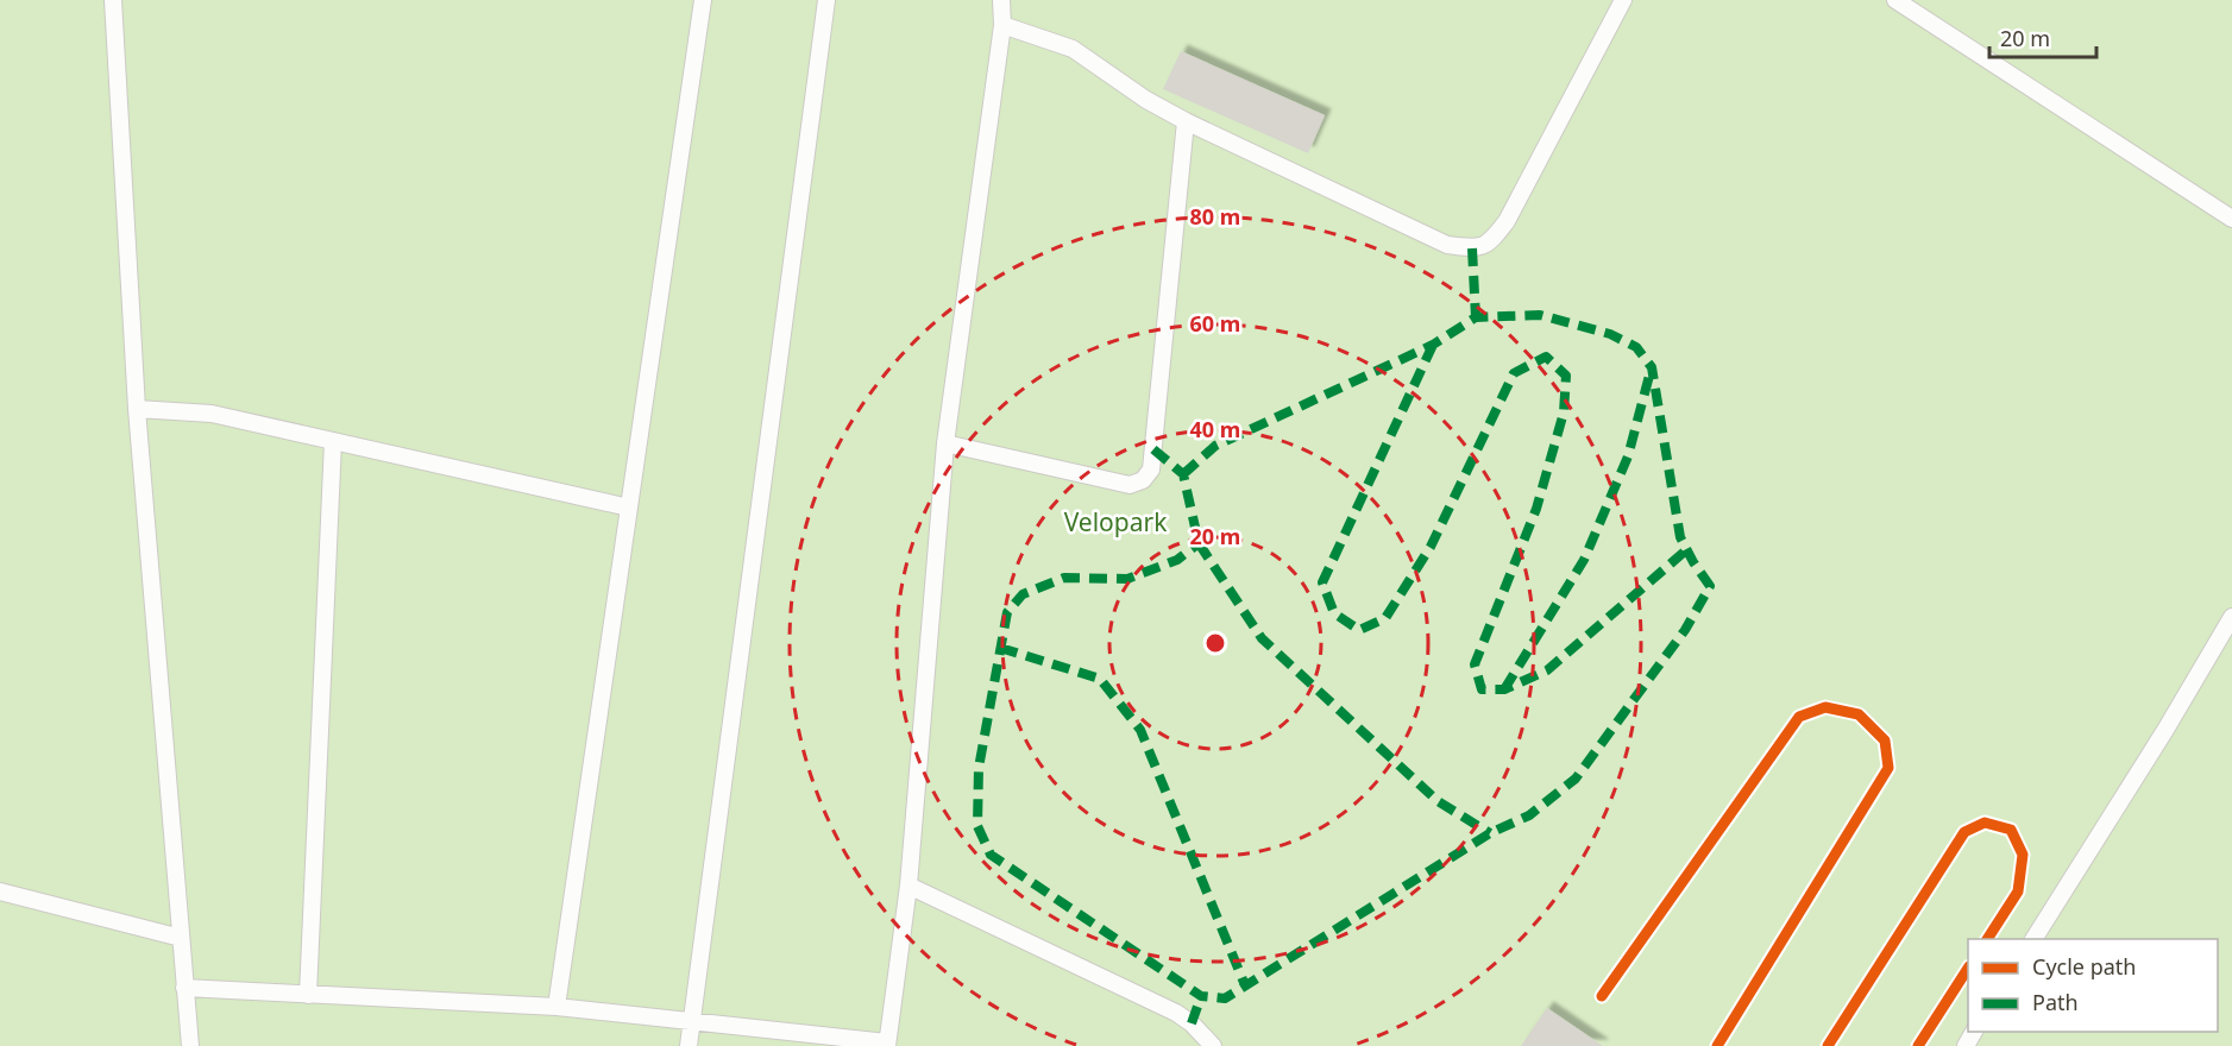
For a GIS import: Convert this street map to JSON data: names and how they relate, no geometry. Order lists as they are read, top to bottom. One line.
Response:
{"parks":["Velopark"],"legend":["Cycle path","Path"],"scale_bar":"20 m","rings":["80 m","60 m","40 m","20 m"]}
